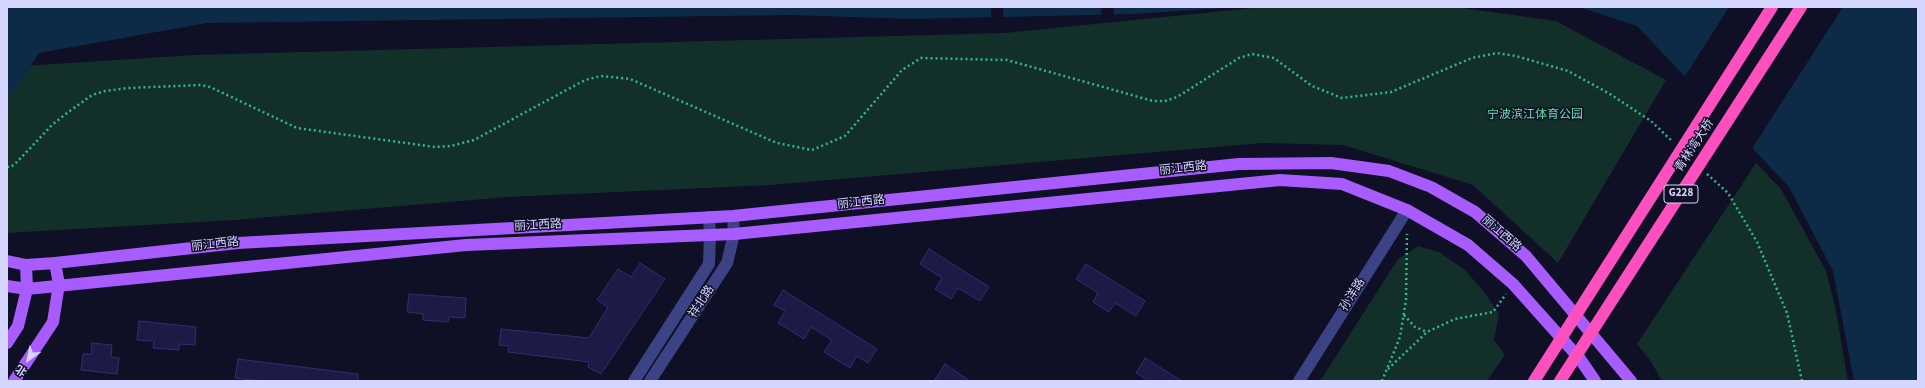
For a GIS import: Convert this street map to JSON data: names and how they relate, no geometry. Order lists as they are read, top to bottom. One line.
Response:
{"streets":{"highway":["青林湾大桥","G228"],"main road":["丽江西路"],"street":["孙洋路","祥北路"]},"crossings":[["丽江西路","孙洋路"],["丽江西路","祥北路"]],"parks":["宁波滨江体育公园"],"north":"bottom left"}
